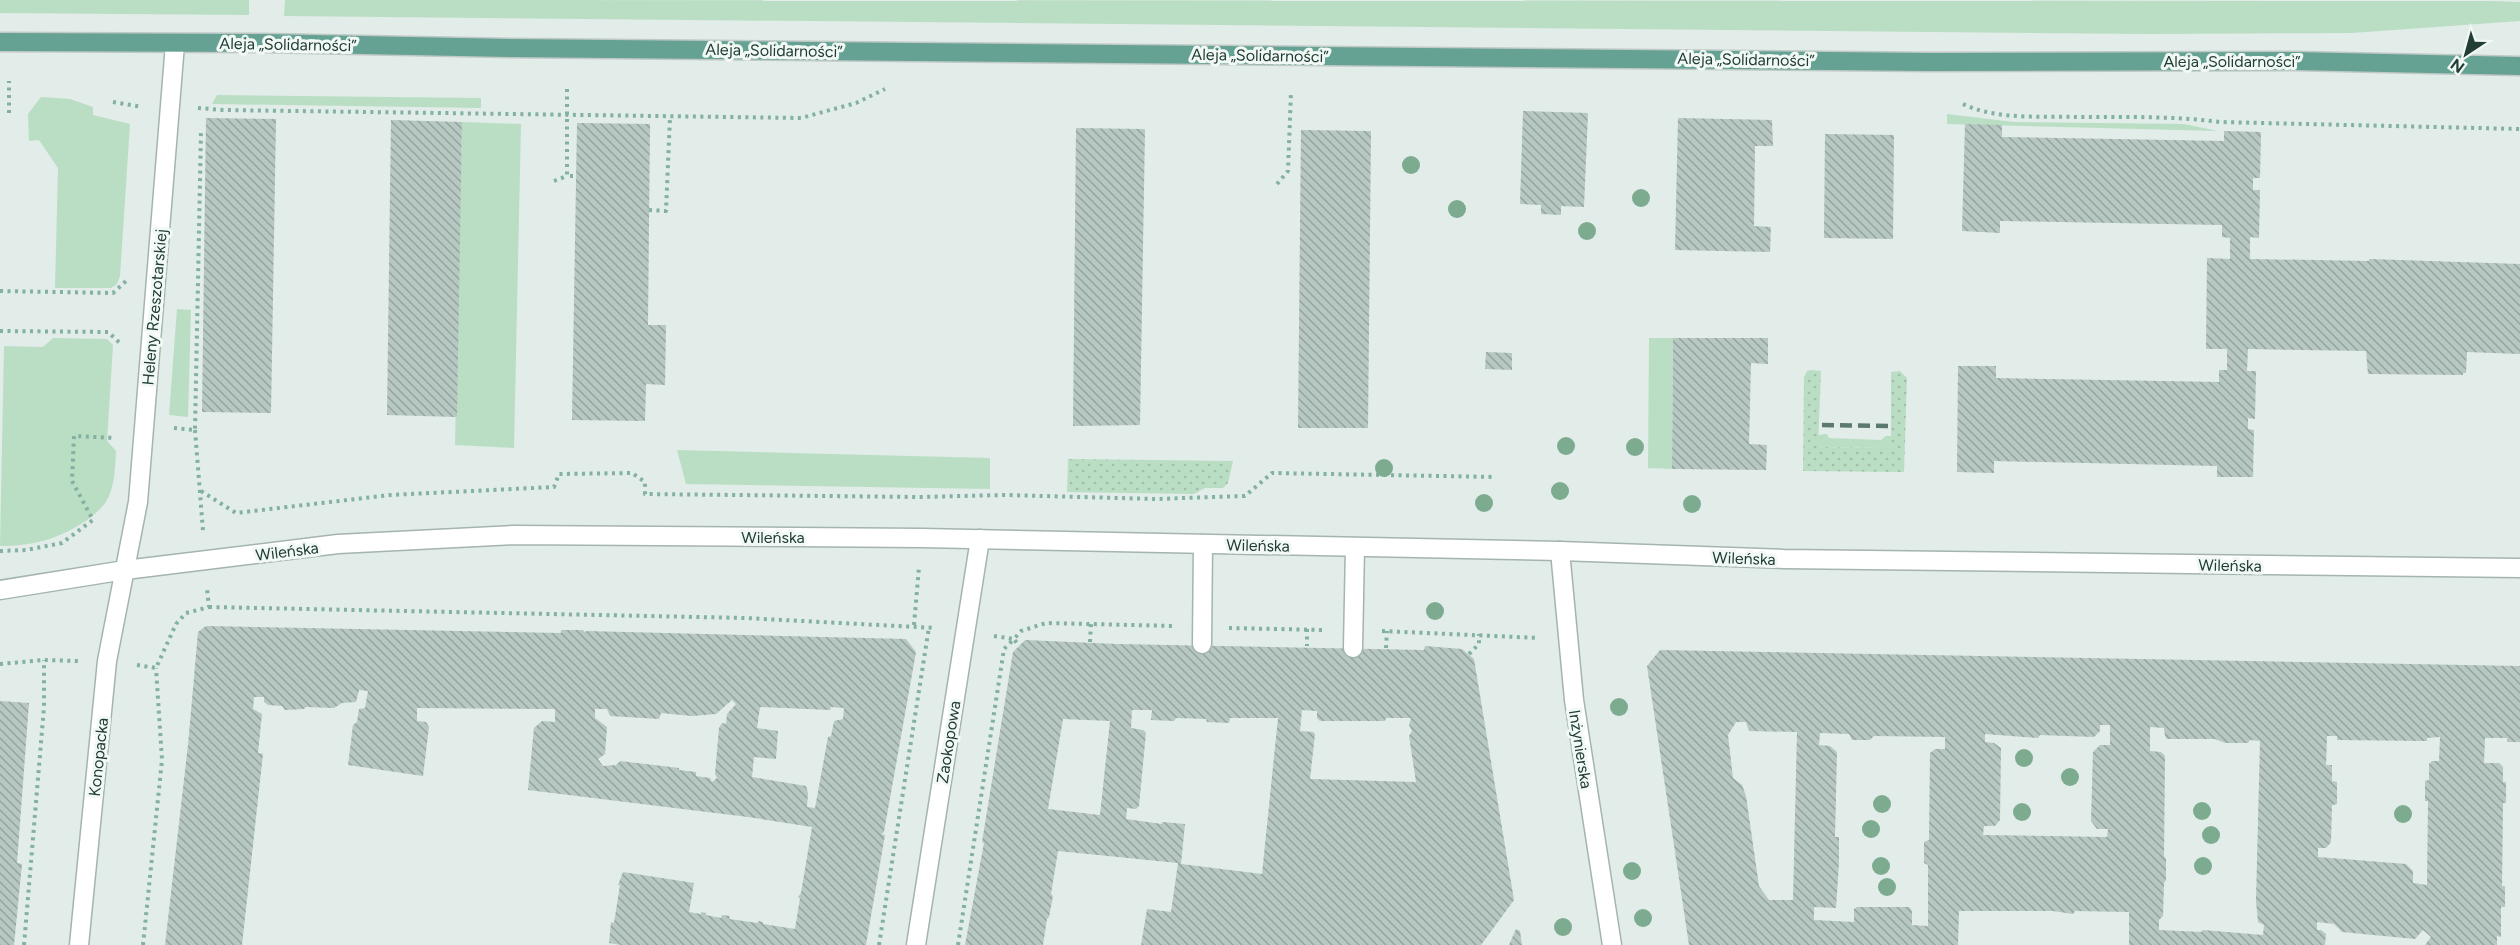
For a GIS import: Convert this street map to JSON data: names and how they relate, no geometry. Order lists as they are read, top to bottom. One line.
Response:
{"streets":{"main road":["Aleja „Solidarności”"],"street":["Heleny Rzeszotarskiej","Wileńska","Zaokopowa","Inżynierska","Konopacka"]},"crossings":[["Aleja „Solidarności”","Heleny Rzeszotarskiej"],["Heleny Rzeszotarskiej","Wileńska"],["Heleny Rzeszotarskiej","Konopacka"],["Wileńska","Zaokopowa"],["Wileńska","Inżynierska"],["Wileńska","Konopacka"]],"north":"bottom left"}
